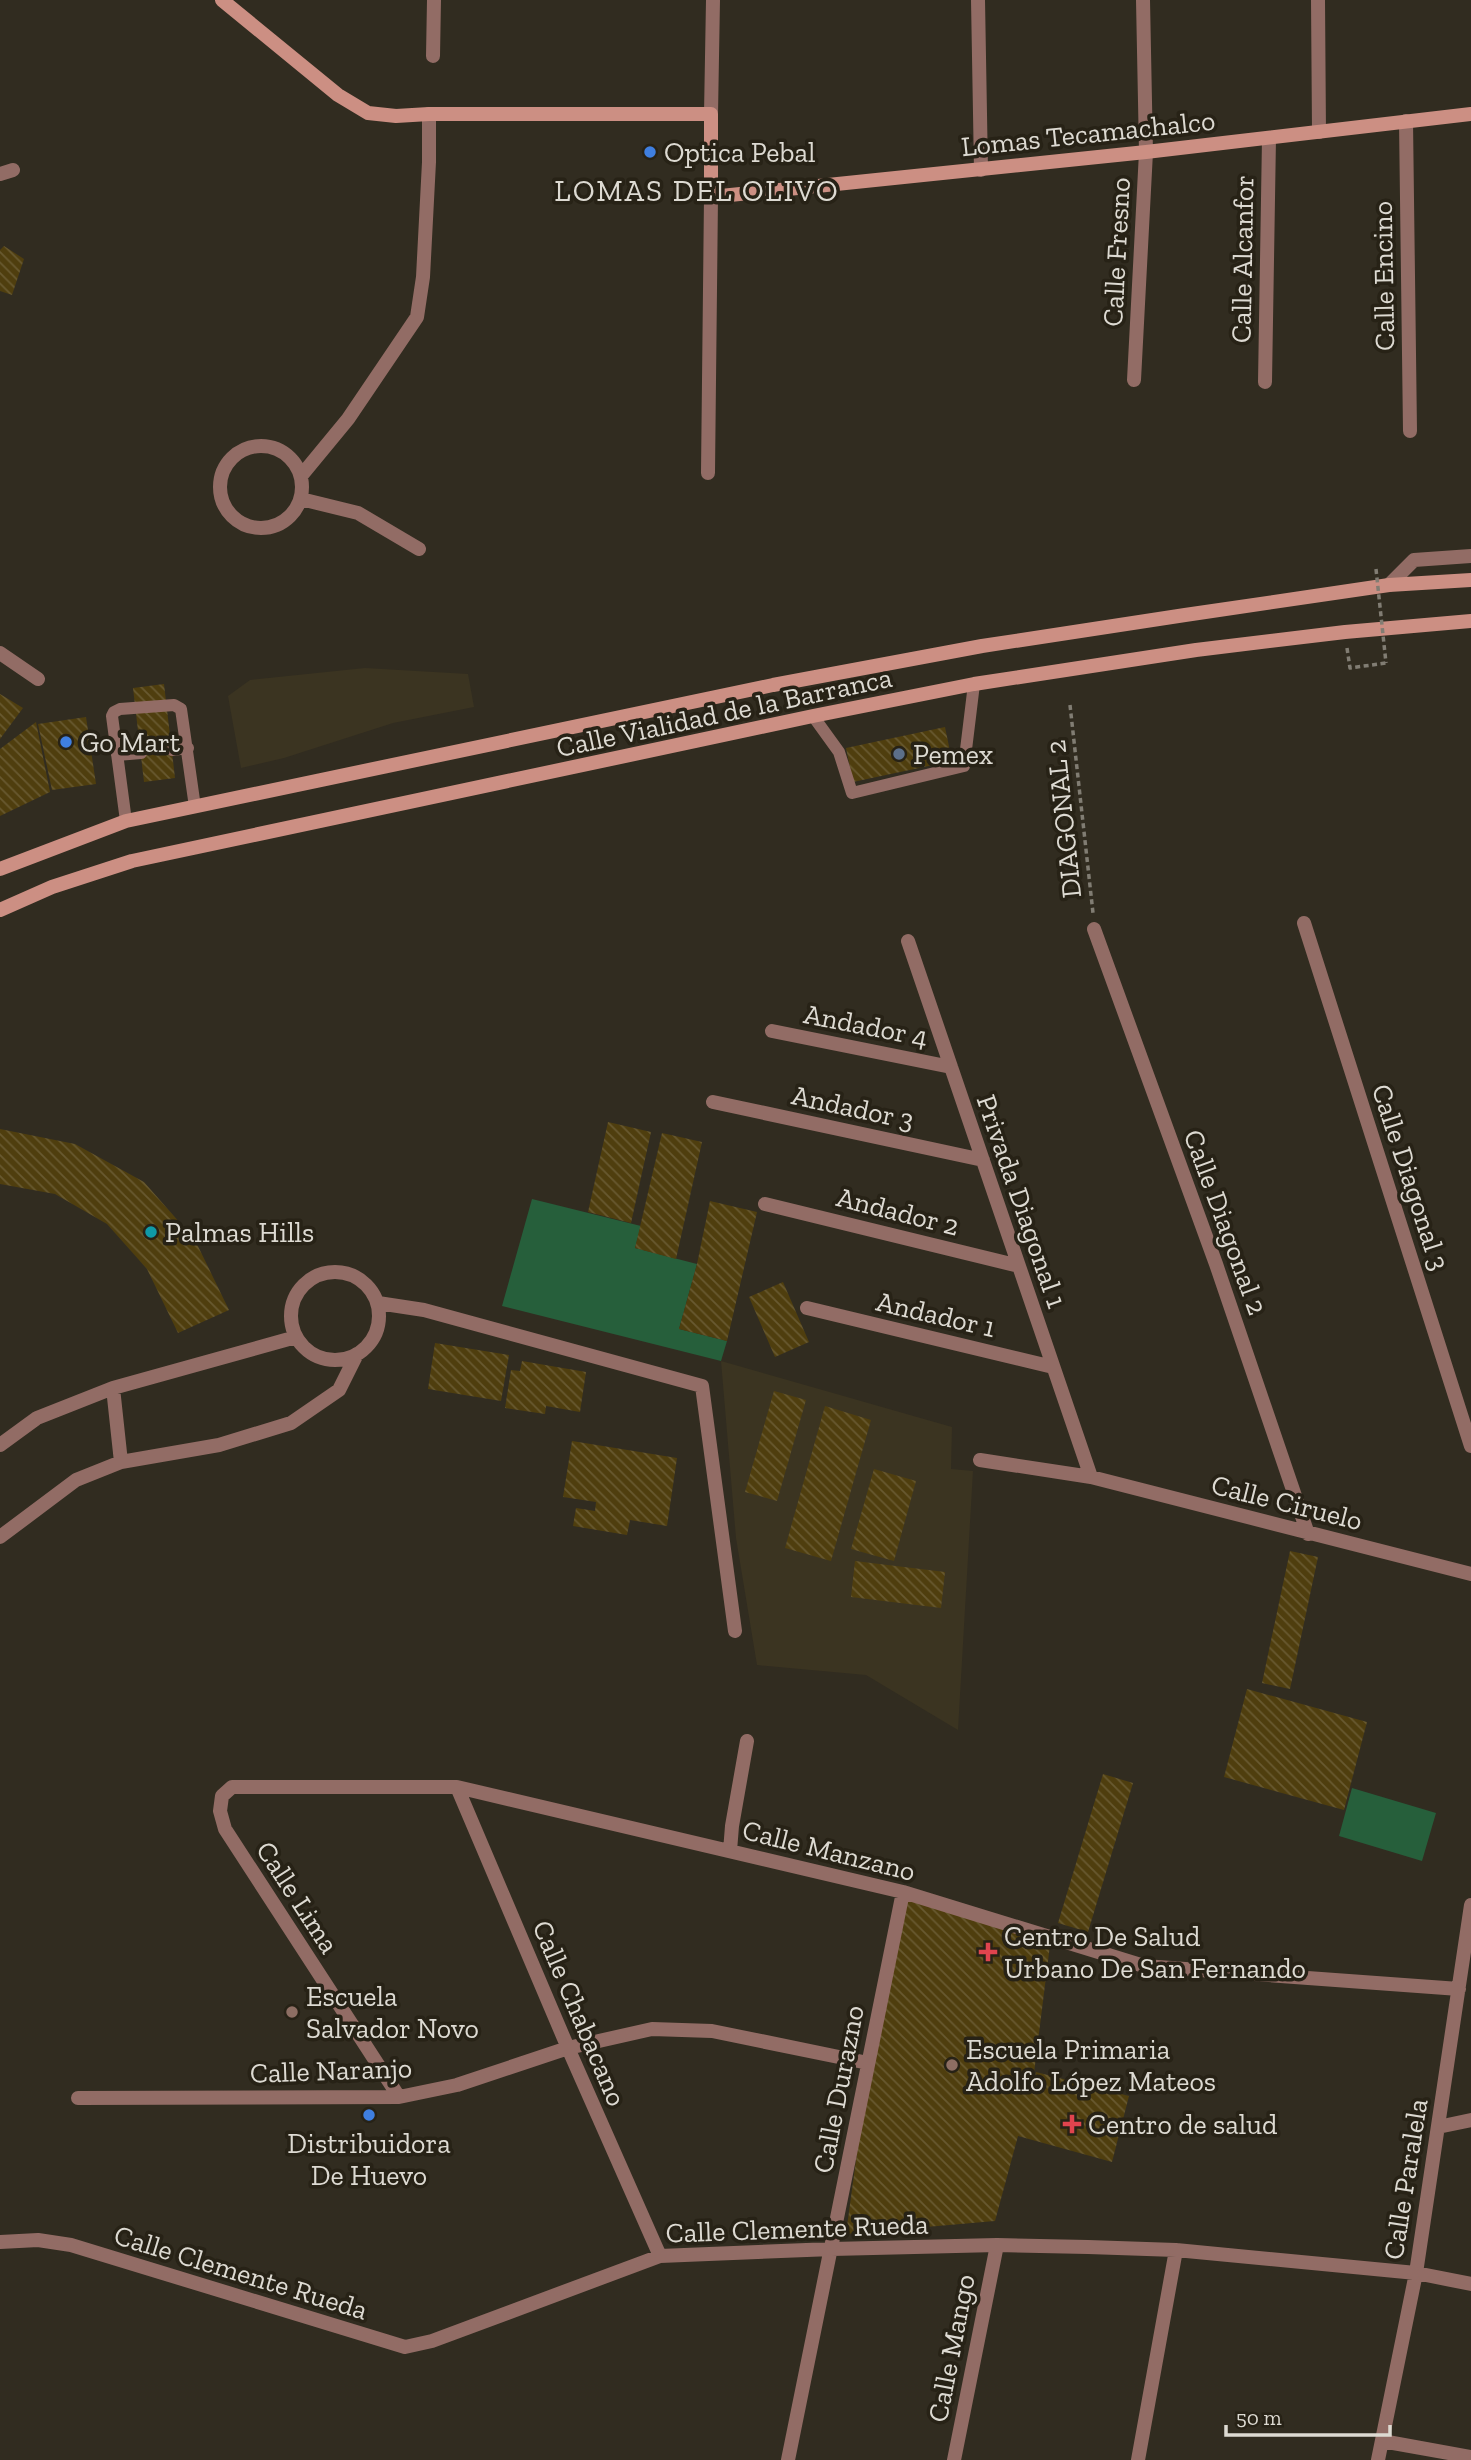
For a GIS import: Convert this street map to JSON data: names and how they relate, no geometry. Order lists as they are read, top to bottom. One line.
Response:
{"streets":{"main road":["Lomas Tecamachalco","Calle Vialidad de la Barranca"],"street":["Calle Fresno","Calle Alcanfor","Calle Encino","Andador 4","Andador 3","Calle Diagonal 3","Privada Diagonal 1","Andador 2","Calle Diagonal 2","Andador 1","Calle Ciruelo","Calle Manzano","Calle Lima","Calle Chabacano","Calle Naranjo","Calle Durazno","Calle Paralela","Calle Clemente Rueda","Calle Mango"],"path":["DIAGONAL 2"]},"crossings":[["Lomas Tecamachalco","Calle Fresno"],["Lomas Tecamachalco","Calle Alcanfor"],["Lomas Tecamachalco","Calle Encino"],["DIAGONAL 2","Calle Diagonal 2"],["Andador 4","Privada Diagonal 1"],["Andador 3","Privada Diagonal 1"],["Privada Diagonal 1","Andador 2"],["Privada Diagonal 1","Andador 1"],["Privada Diagonal 1","Calle Ciruelo"],["Calle Diagonal 2","Calle Ciruelo"],["Calle Manzano","Calle Lima"],["Calle Manzano","Calle Chabacano"],["Calle Manzano","Calle Durazno"],["Calle Manzano","Calle Paralela"],["Calle Lima","Calle Naranjo"],["Calle Chabacano","Calle Naranjo"],["Calle Chabacano","Calle Clemente Rueda"],["Calle Naranjo","Calle Durazno"],["Calle Durazno","Calle Clemente Rueda"],["Calle Paralela","Calle Clemente Rueda"],["Calle Clemente Rueda","Calle Mango"]],"districts":["LOMAS DEL OLIVO"],"places":{"other":["Optica Pebal","Go Mart","Pemex","Palmas Hills","Escuela Salvador Novo","Escuela Primaria Adolfo López Mateos","Distribuidora De Huevo"],"health":["Centro De Salud Urbano De San Fernando","Centro de salud"]},"scale_bar":"50 m"}
